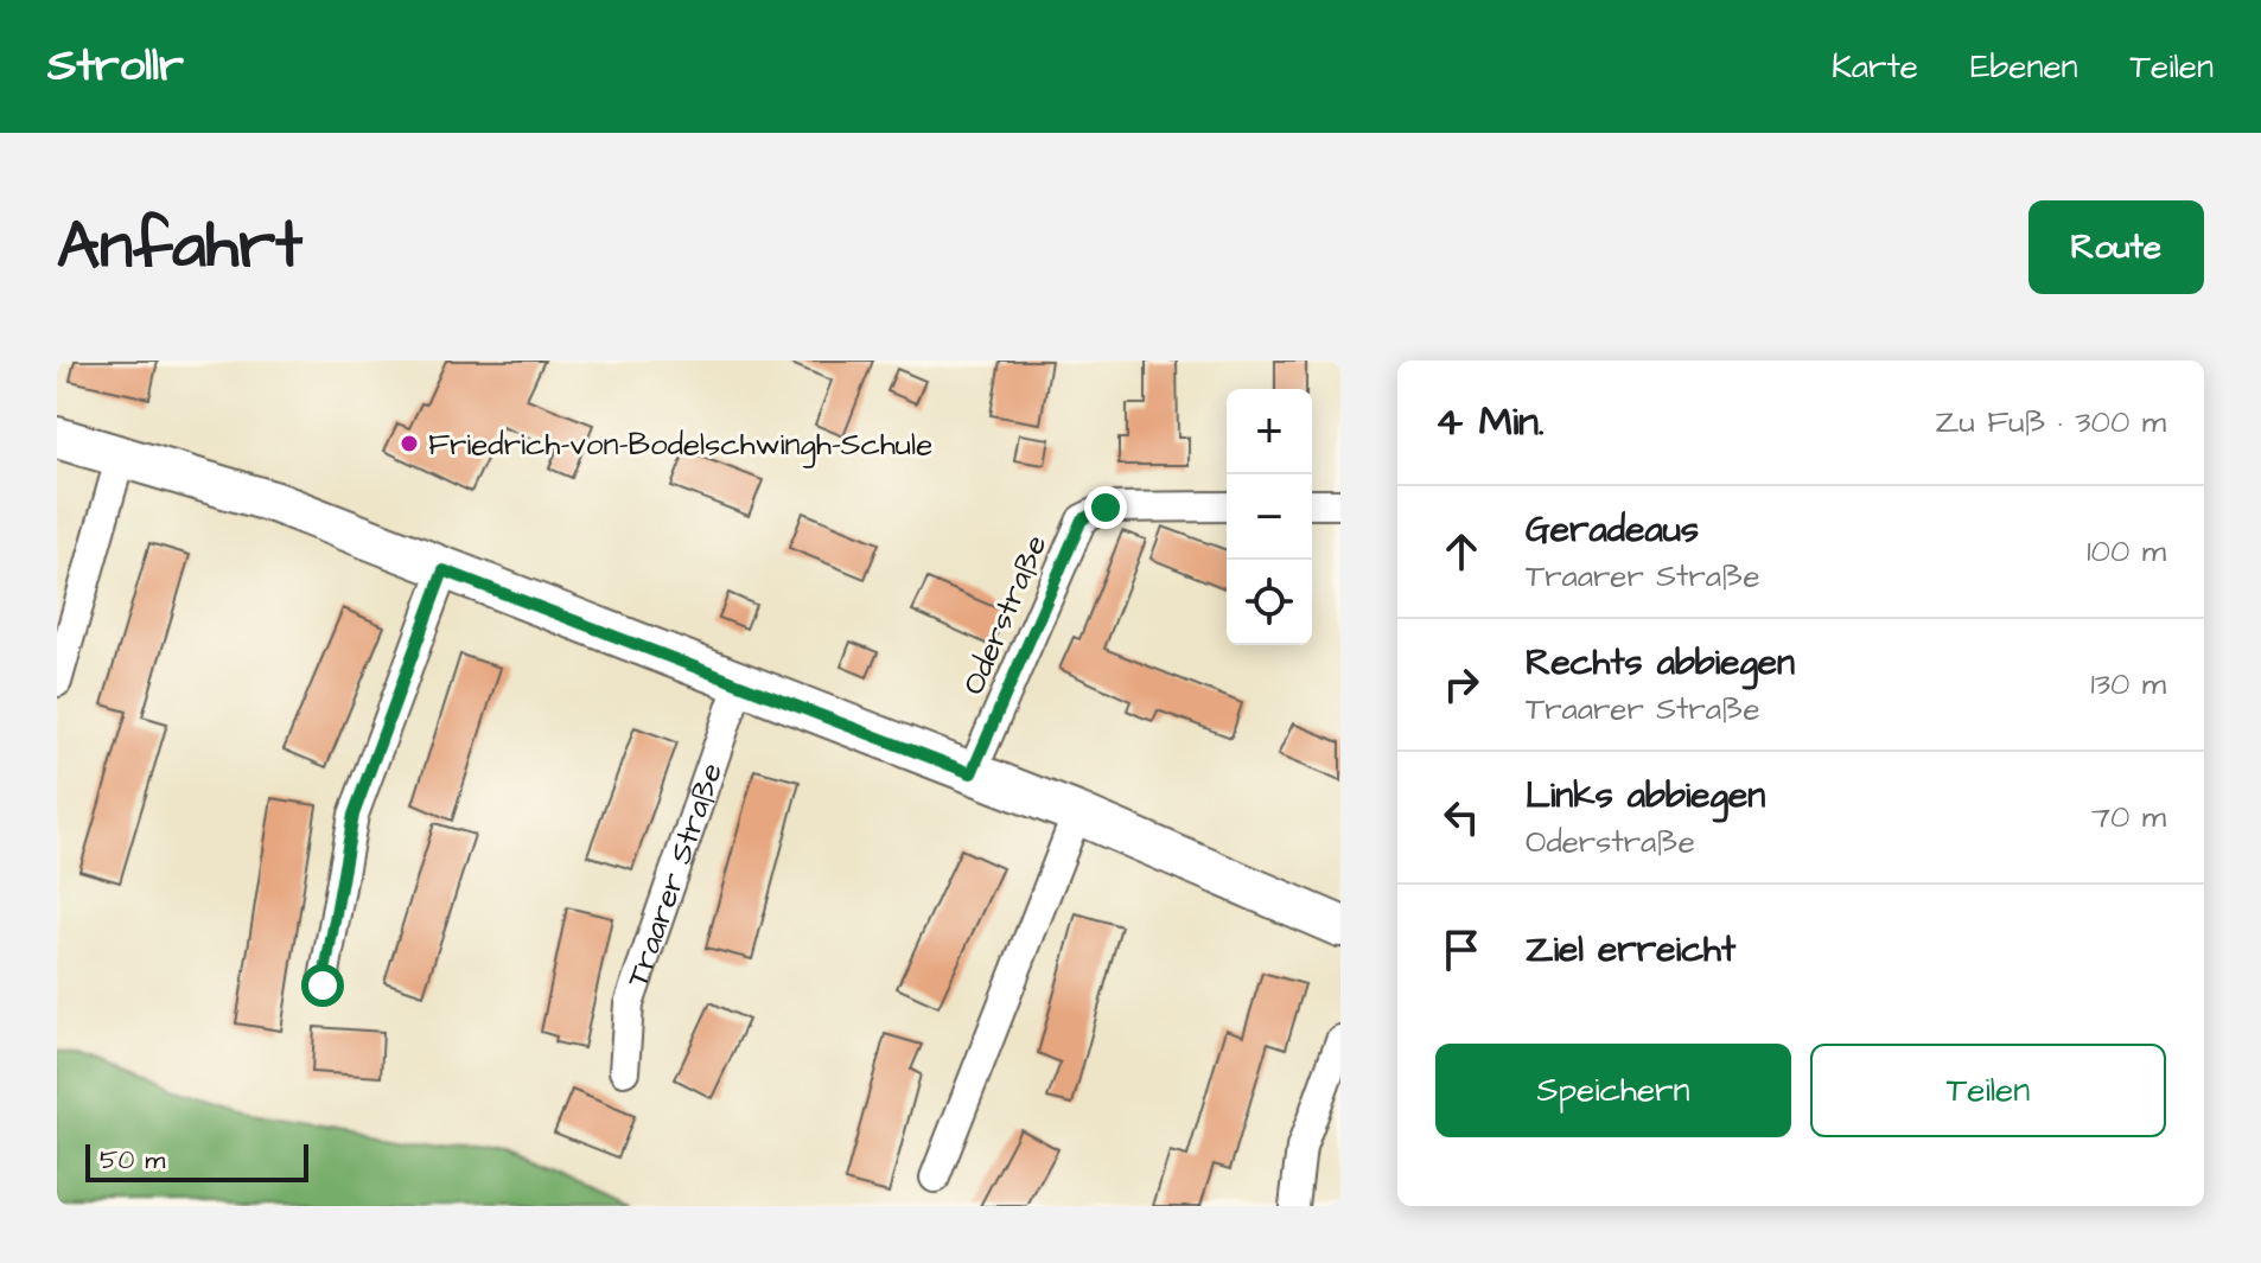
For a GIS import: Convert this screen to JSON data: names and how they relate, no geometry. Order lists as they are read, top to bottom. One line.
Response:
{"streets":{"street":["Oderstraße","Traarer Straße"]},"places":["Friedrich-von-Bodelschwingh-Schule"],"scale_bar":"50 m","page":{"header":"Strollr","nav":["Karte","Ebenen","Teilen"],"title":"Anfahrt","buttons":["Route",["Speichern","Teilen"]],"heading":["4 Min.","Zu Fuß · 300 m"],"map_buttons":["+","−"],"list":[["Geradeaus","Traarer Straße","100 m"],["Rechts abbiegen","Traarer Straße","130 m"],["Links abbiegen","Oderstraße","70 m"],"Ziel erreicht"],"scale":"50 m"}}
